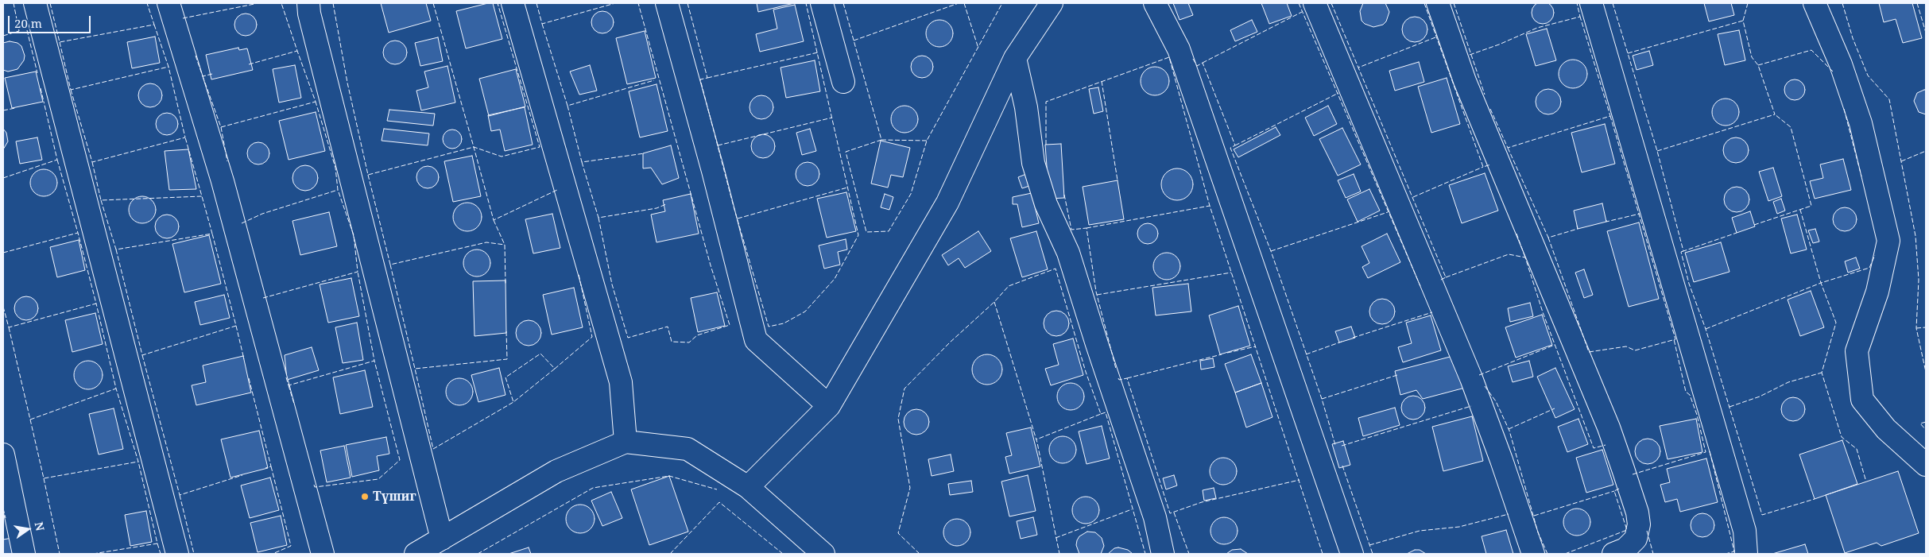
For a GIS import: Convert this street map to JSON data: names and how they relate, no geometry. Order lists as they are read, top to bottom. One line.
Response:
{"places":["Түшиг"],"scale_bar":"20 m","north":"right"}
